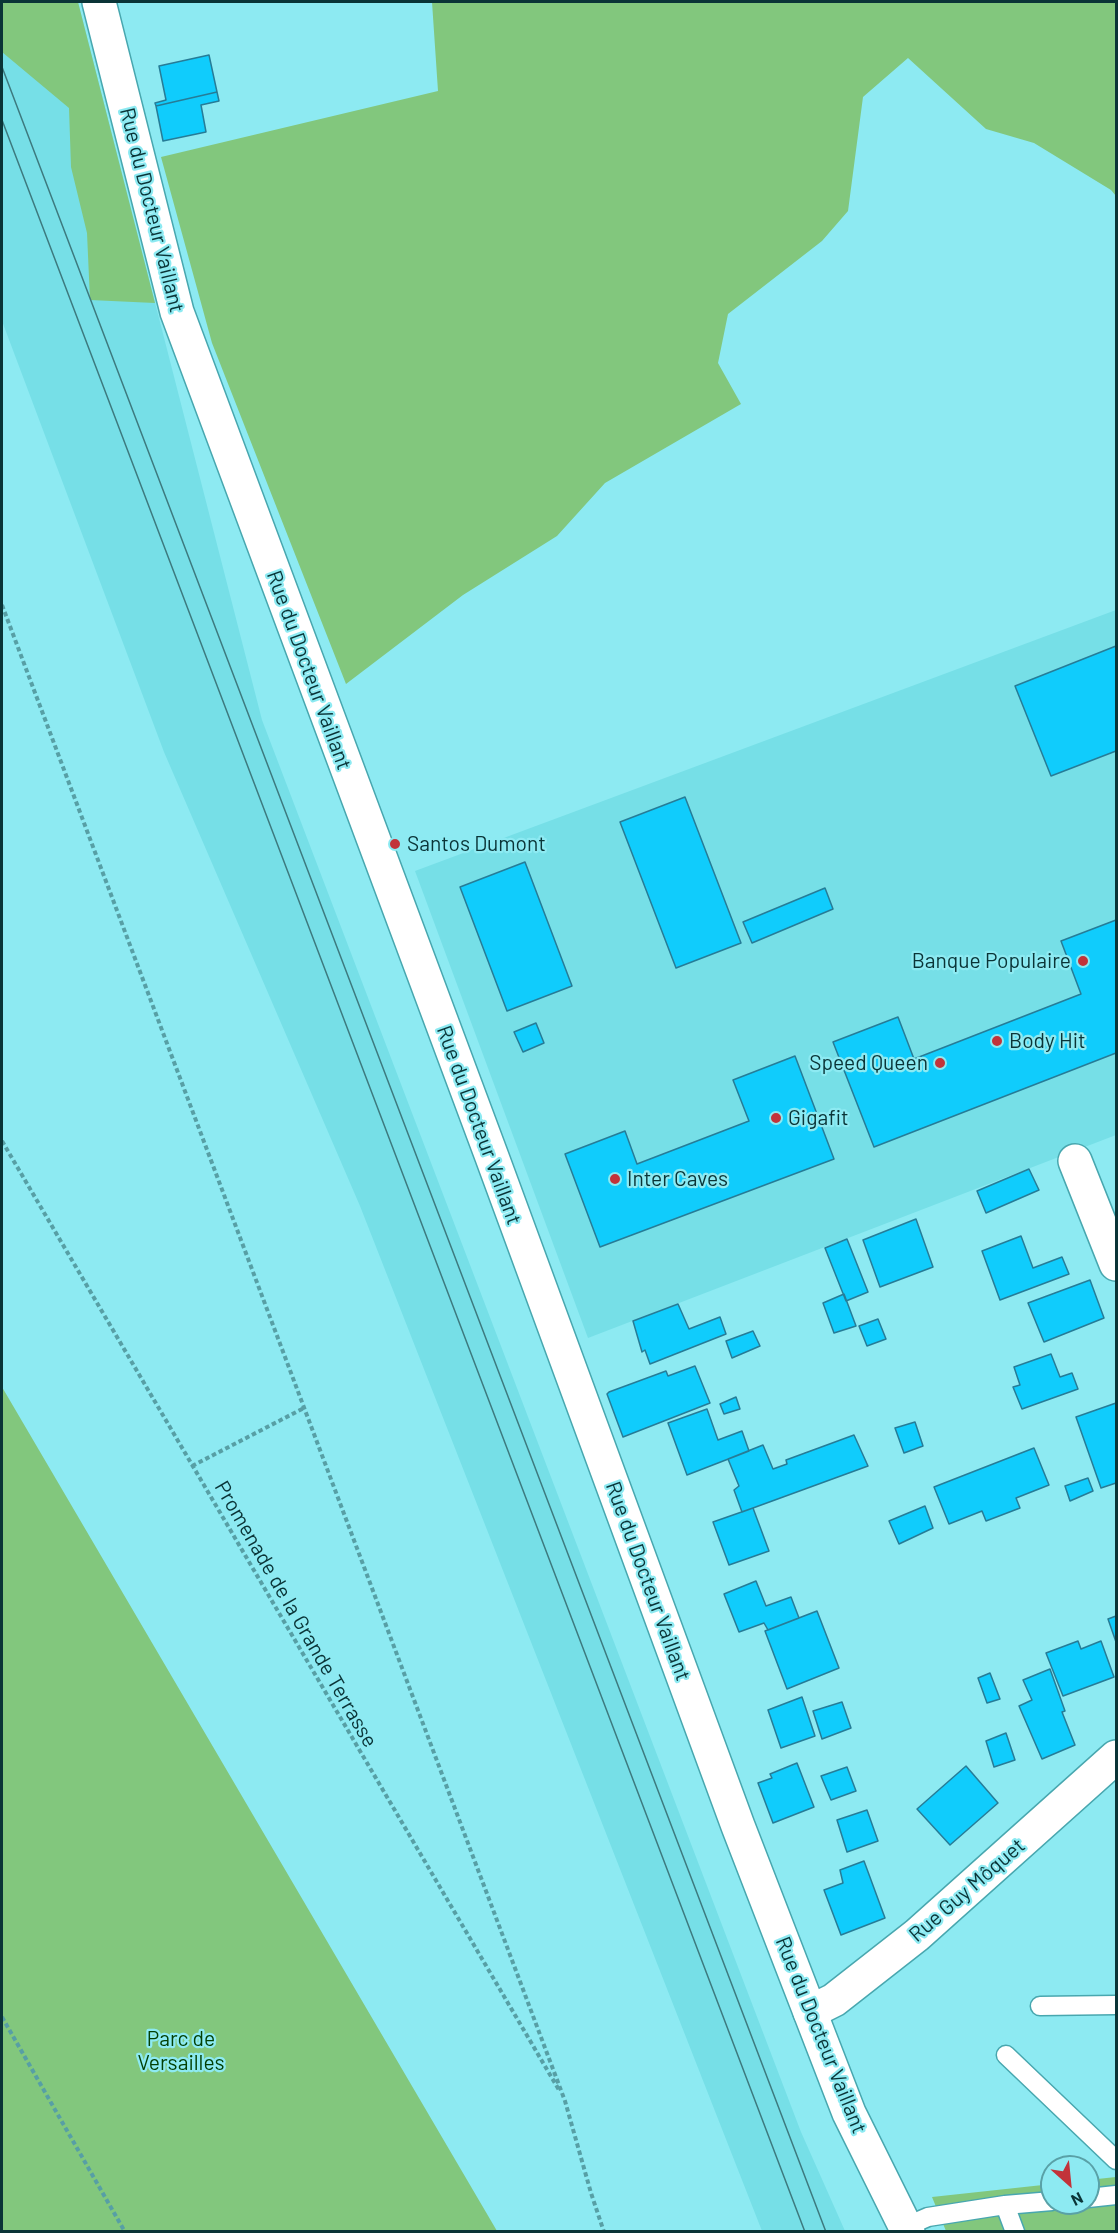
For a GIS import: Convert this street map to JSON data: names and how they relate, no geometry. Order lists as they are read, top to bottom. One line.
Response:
{"streets":{"main road":["Rue du Docteur Vaillant","Rue Guy Môquet"],"path":["Promenade de la Grande Terrasse"]},"crossings":[["Rue du Docteur Vaillant","Rue Guy Môquet"]],"parks":["Parc de Versailles"],"places":["Santos Dumont","Banque Populaire","Body Hit","Speed Queen","Gigafit","Inter Caves"],"north":"bottom right"}
